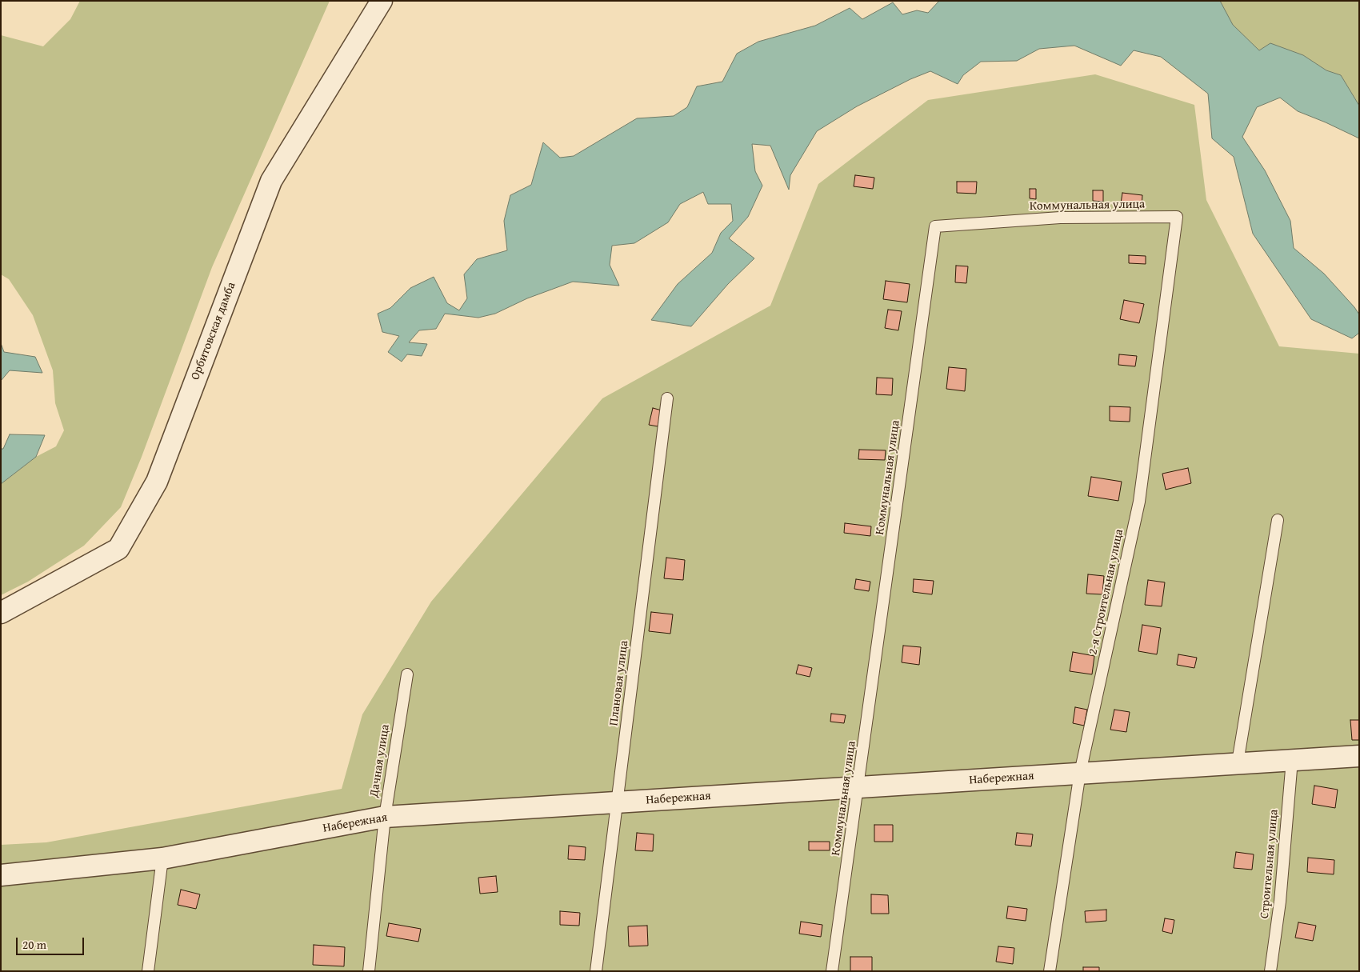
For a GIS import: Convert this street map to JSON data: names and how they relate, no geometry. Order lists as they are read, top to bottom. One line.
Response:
{"streets":{"street":["Орбитовская дамба","Набережная"],"lane":["Коммунальная улица","2-я Строительная улица","Плановая улица","Дачная улица","Строительная улица"]},"crossings":[["Коммунальная улица","2-я Строительная улица"],["Коммунальная улица","Набережная"],["2-я Строительная улица","Набережная"],["Плановая улица","Набережная"],["Дачная улица","Набережная"],["Набережная","Строительная улица"]],"scale_bar":"20 m"}
